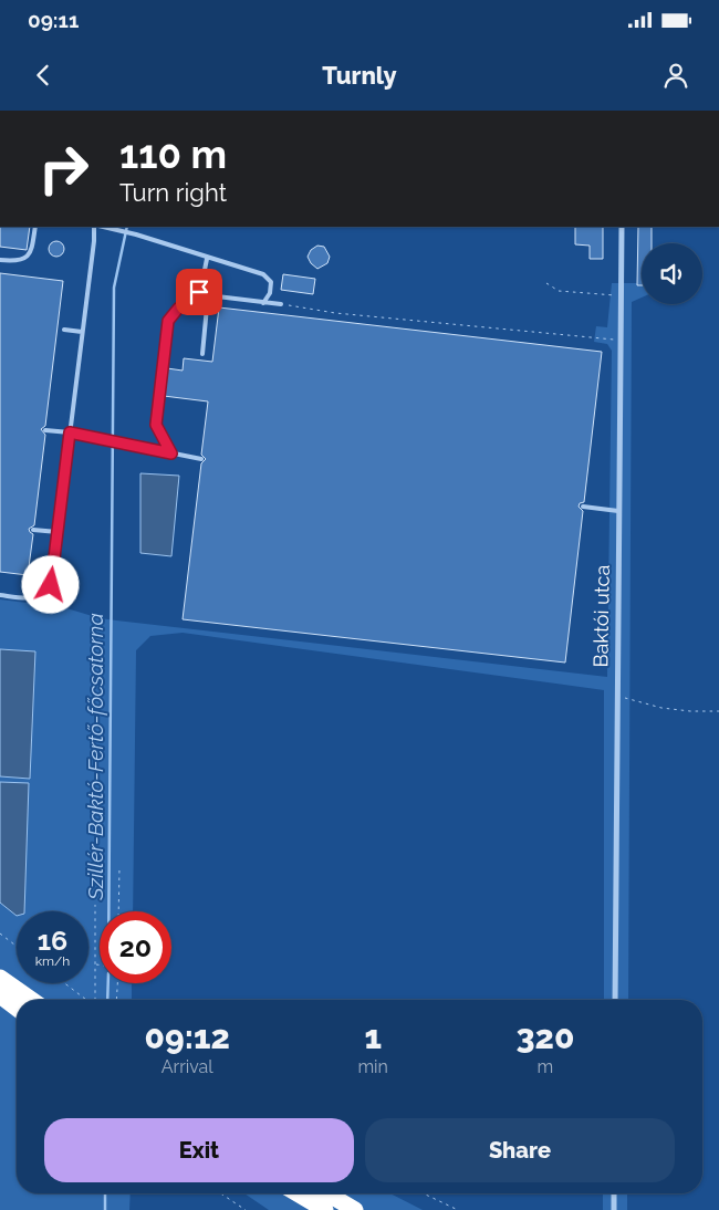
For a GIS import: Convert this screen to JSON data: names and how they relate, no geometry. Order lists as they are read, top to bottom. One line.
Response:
{"streets":{"street":["Baktói utca"]},"water":["Szillér-Baktó-Fertő-főcsatorna"],"page":{"status":"09:11","header":"Turnly","turn":["110 m","Turn right"],"speed":"16 km/h","limit":"20","eta":["09:12","Arrival","1","min","320","m"],"buttons":["Exit","Share"]}}
